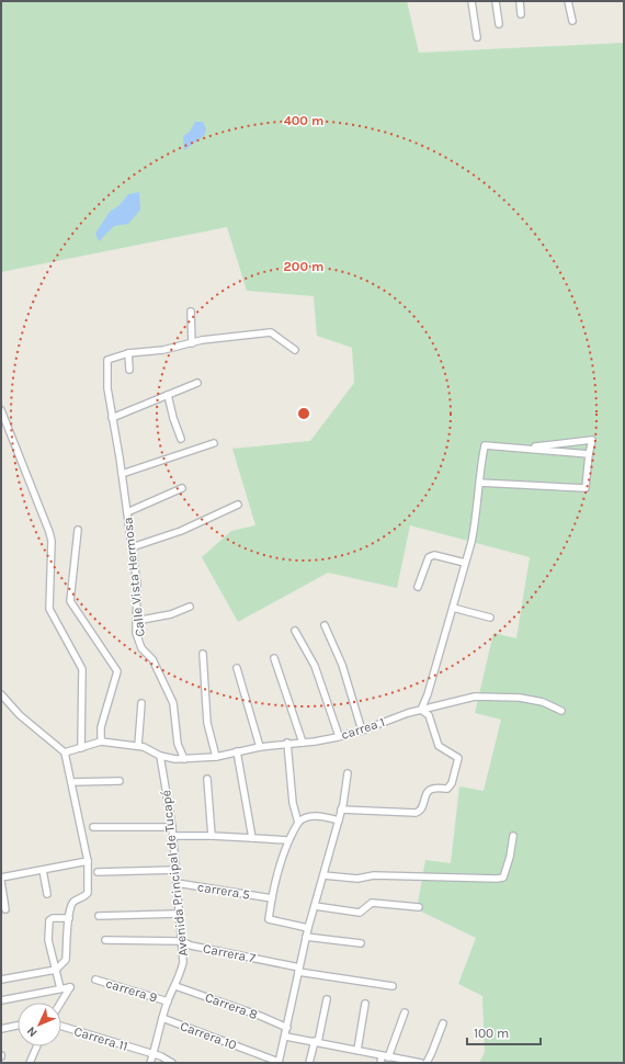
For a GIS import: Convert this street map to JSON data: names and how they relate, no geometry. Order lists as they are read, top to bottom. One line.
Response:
{"streets":{"street":["Calle Vista Hermosa","carrea 1","Avenida Principal de Tucapé","carrera 5","Carrera 7","carrera 9","Carrera 8","Carrera 10","Carrera 11"]},"crossings":[["Calle Vista Hermosa","carrea 1"],["carrea 1","Avenida Principal de Tucapé"],["Avenida Principal de Tucapé","carrera 5"],["Avenida Principal de Tucapé","Carrera 7"],["Avenida Principal de Tucapé","carrera 9"],["Avenida Principal de Tucapé","Carrera 8"],["Avenida Principal de Tucapé","Carrera 10"],["Avenida Principal de Tucapé","Carrera 11"]],"scale_bar":"100 m","north":"bottom left","rings":["400 m","200 m"]}
